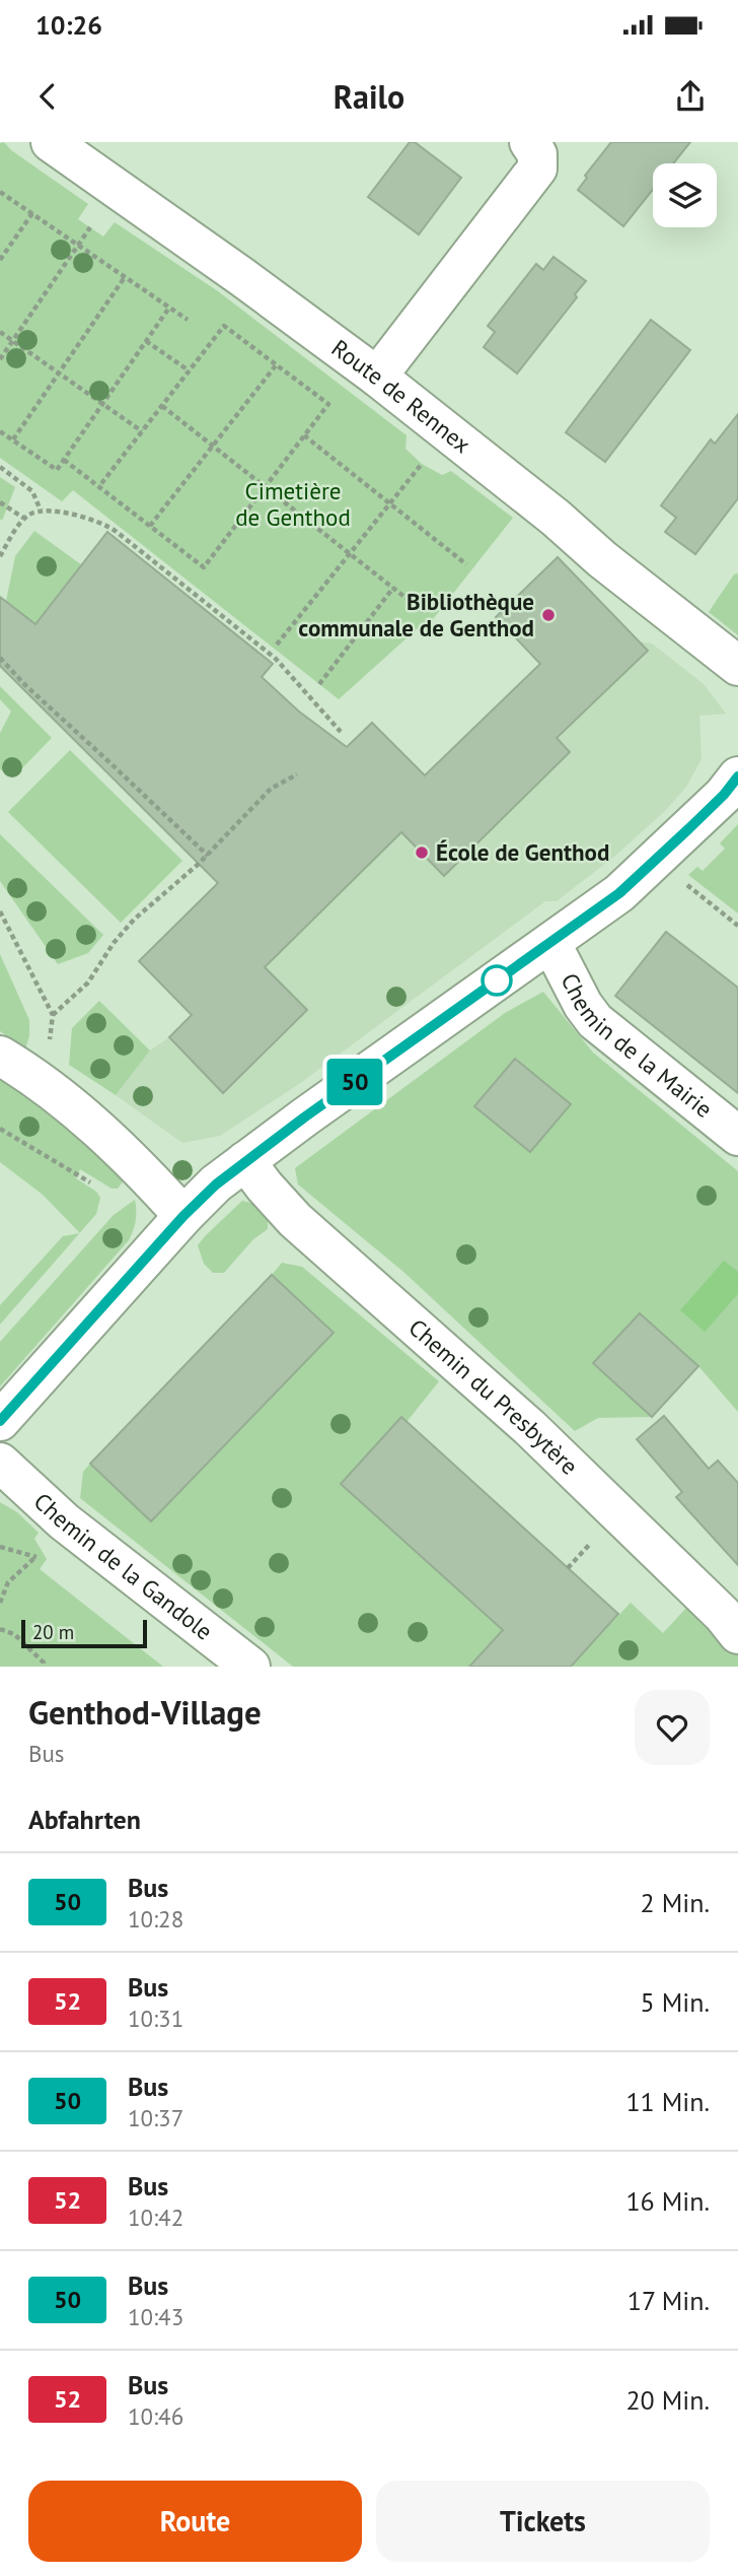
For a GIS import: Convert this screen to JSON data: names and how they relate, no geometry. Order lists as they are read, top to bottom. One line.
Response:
{"streets":{"street":["Route de Rennex","Chemin de la Mairie","Chemin du Presbytère","Chemin de la Gandole"]},"parks":["Cimetière de Genthod"],"places":["Bibliothèque communale de Genthod","École de Genthod"],"lines":["bus line 50"],"scale_bar":"20 m","page":{"status":"10:26","header":"Railo","on_map":"50","scale":"20 m","heading":[["Genthod-Village","Bus"],"Abfahrten"],"list":[{"mark":"50","name":"Bus","note":"10:28","value":"2 Min."},{"mark":"52","name":"Bus","note":"10:31","value":"5 Min."},{"mark":"50","name":"Bus","note":"10:37","value":"11 Min."},{"mark":"52","name":"Bus","note":"10:42","value":"16 Min."},{"mark":"50","name":"Bus","note":"10:43","value":"17 Min."},{"mark":"52","name":"Bus","note":"10:46","value":"20 Min."}],"buttons":["Route","Tickets"]}}
